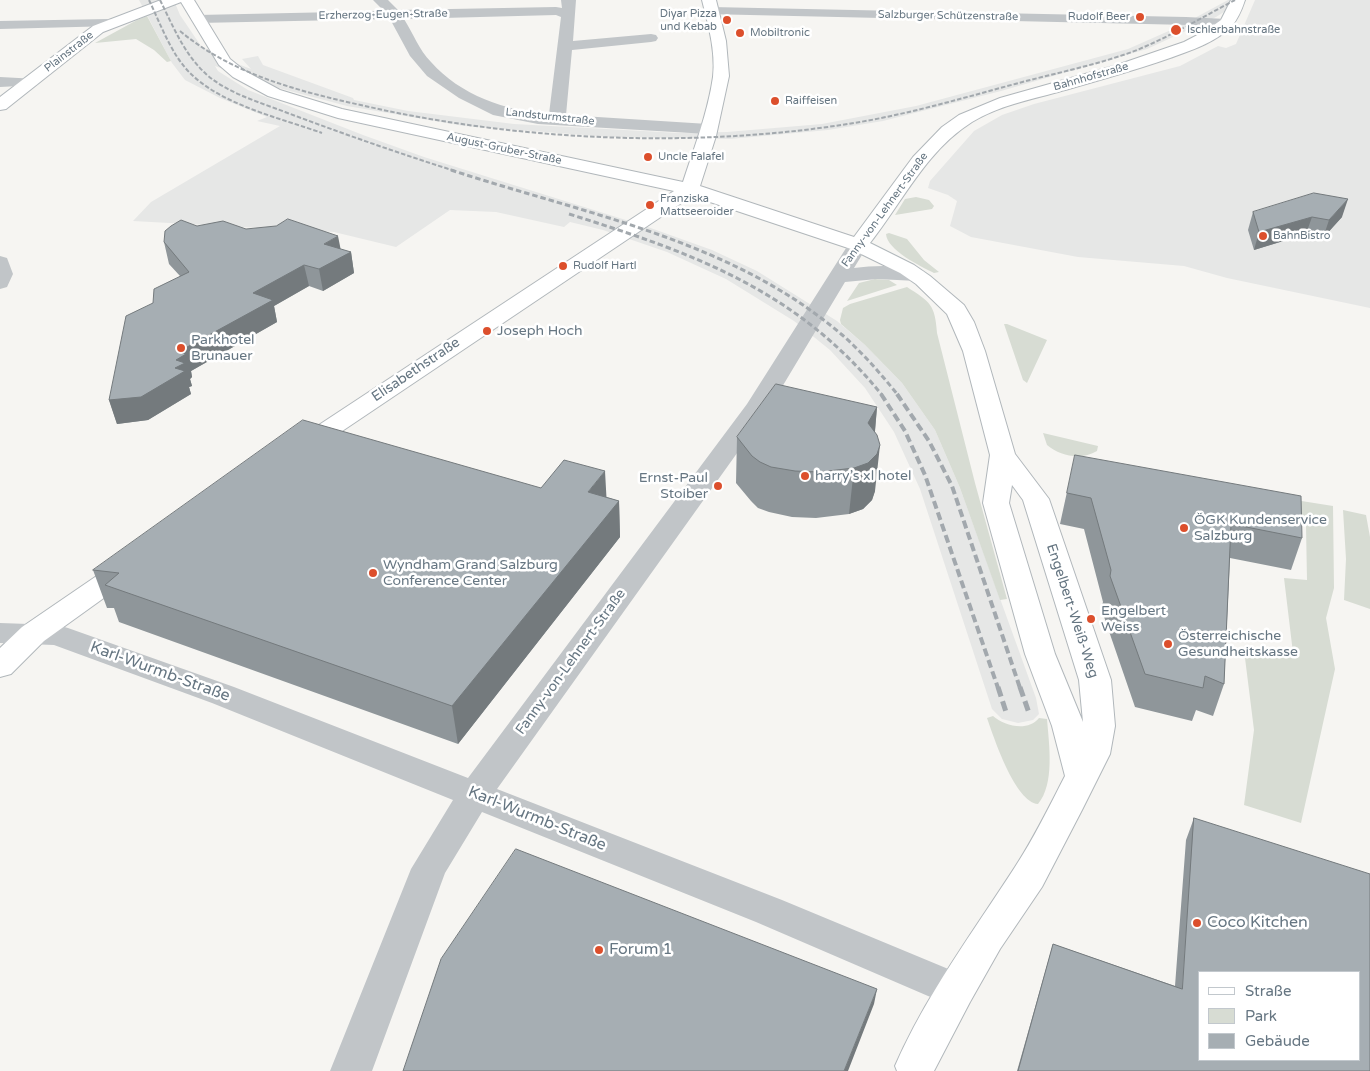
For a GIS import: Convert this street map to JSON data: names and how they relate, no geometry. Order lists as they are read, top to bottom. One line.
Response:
{"streets":{"street":["Erzherzog-Eugen-Straße","Salzburger Schützenstraße","Plainstraße","Bahnhofstraße","Landsturmstraße","August-Gruber-Straße","Fanny-von-Lehnert-Straße","Elisabethstraße","Engelbert-Weiß-Weg","Karl-Wurmb-Straße"]},"crossings":[["Erzherzog-Eugen-Straße","Landsturmstraße"],["Erzherzog-Eugen-Straße","August-Gruber-Straße"],["Salzburger Schützenstraße","Bahnhofstraße"],["Bahnhofstraße","Fanny-von-Lehnert-Straße"],["August-Gruber-Straße","Fanny-von-Lehnert-Straße"],["August-Gruber-Straße","Elisabethstraße"],["August-Gruber-Straße","Engelbert-Weiß-Weg"],["Fanny-von-Lehnert-Straße","Engelbert-Weiß-Weg"],["Fanny-von-Lehnert-Straße","Karl-Wurmb-Straße"],["Engelbert-Weiß-Weg","Karl-Wurmb-Straße"]],"places":["Rudolf Beer","Diyar Pizza und Kebab","Ischlerbahnstraße","Mobiltronic","Raiffeisen","Uncle Falafel","Franziska Mattseeroider","BahnBistro","Rudolf Hartl","Joseph Hoch","Parkhotel Brunauer","harry’s xl hotel","Ernst-Paul Stoiber","ÖGK Kundenservice Salzburg","Wyndham Grand Salzburg Conference Center","Engelbert Weiss","Österreichische Gesundheitskasse","Coco Kitchen","Forum 1"],"legend":["Straße","Park","Gebäude"]}
